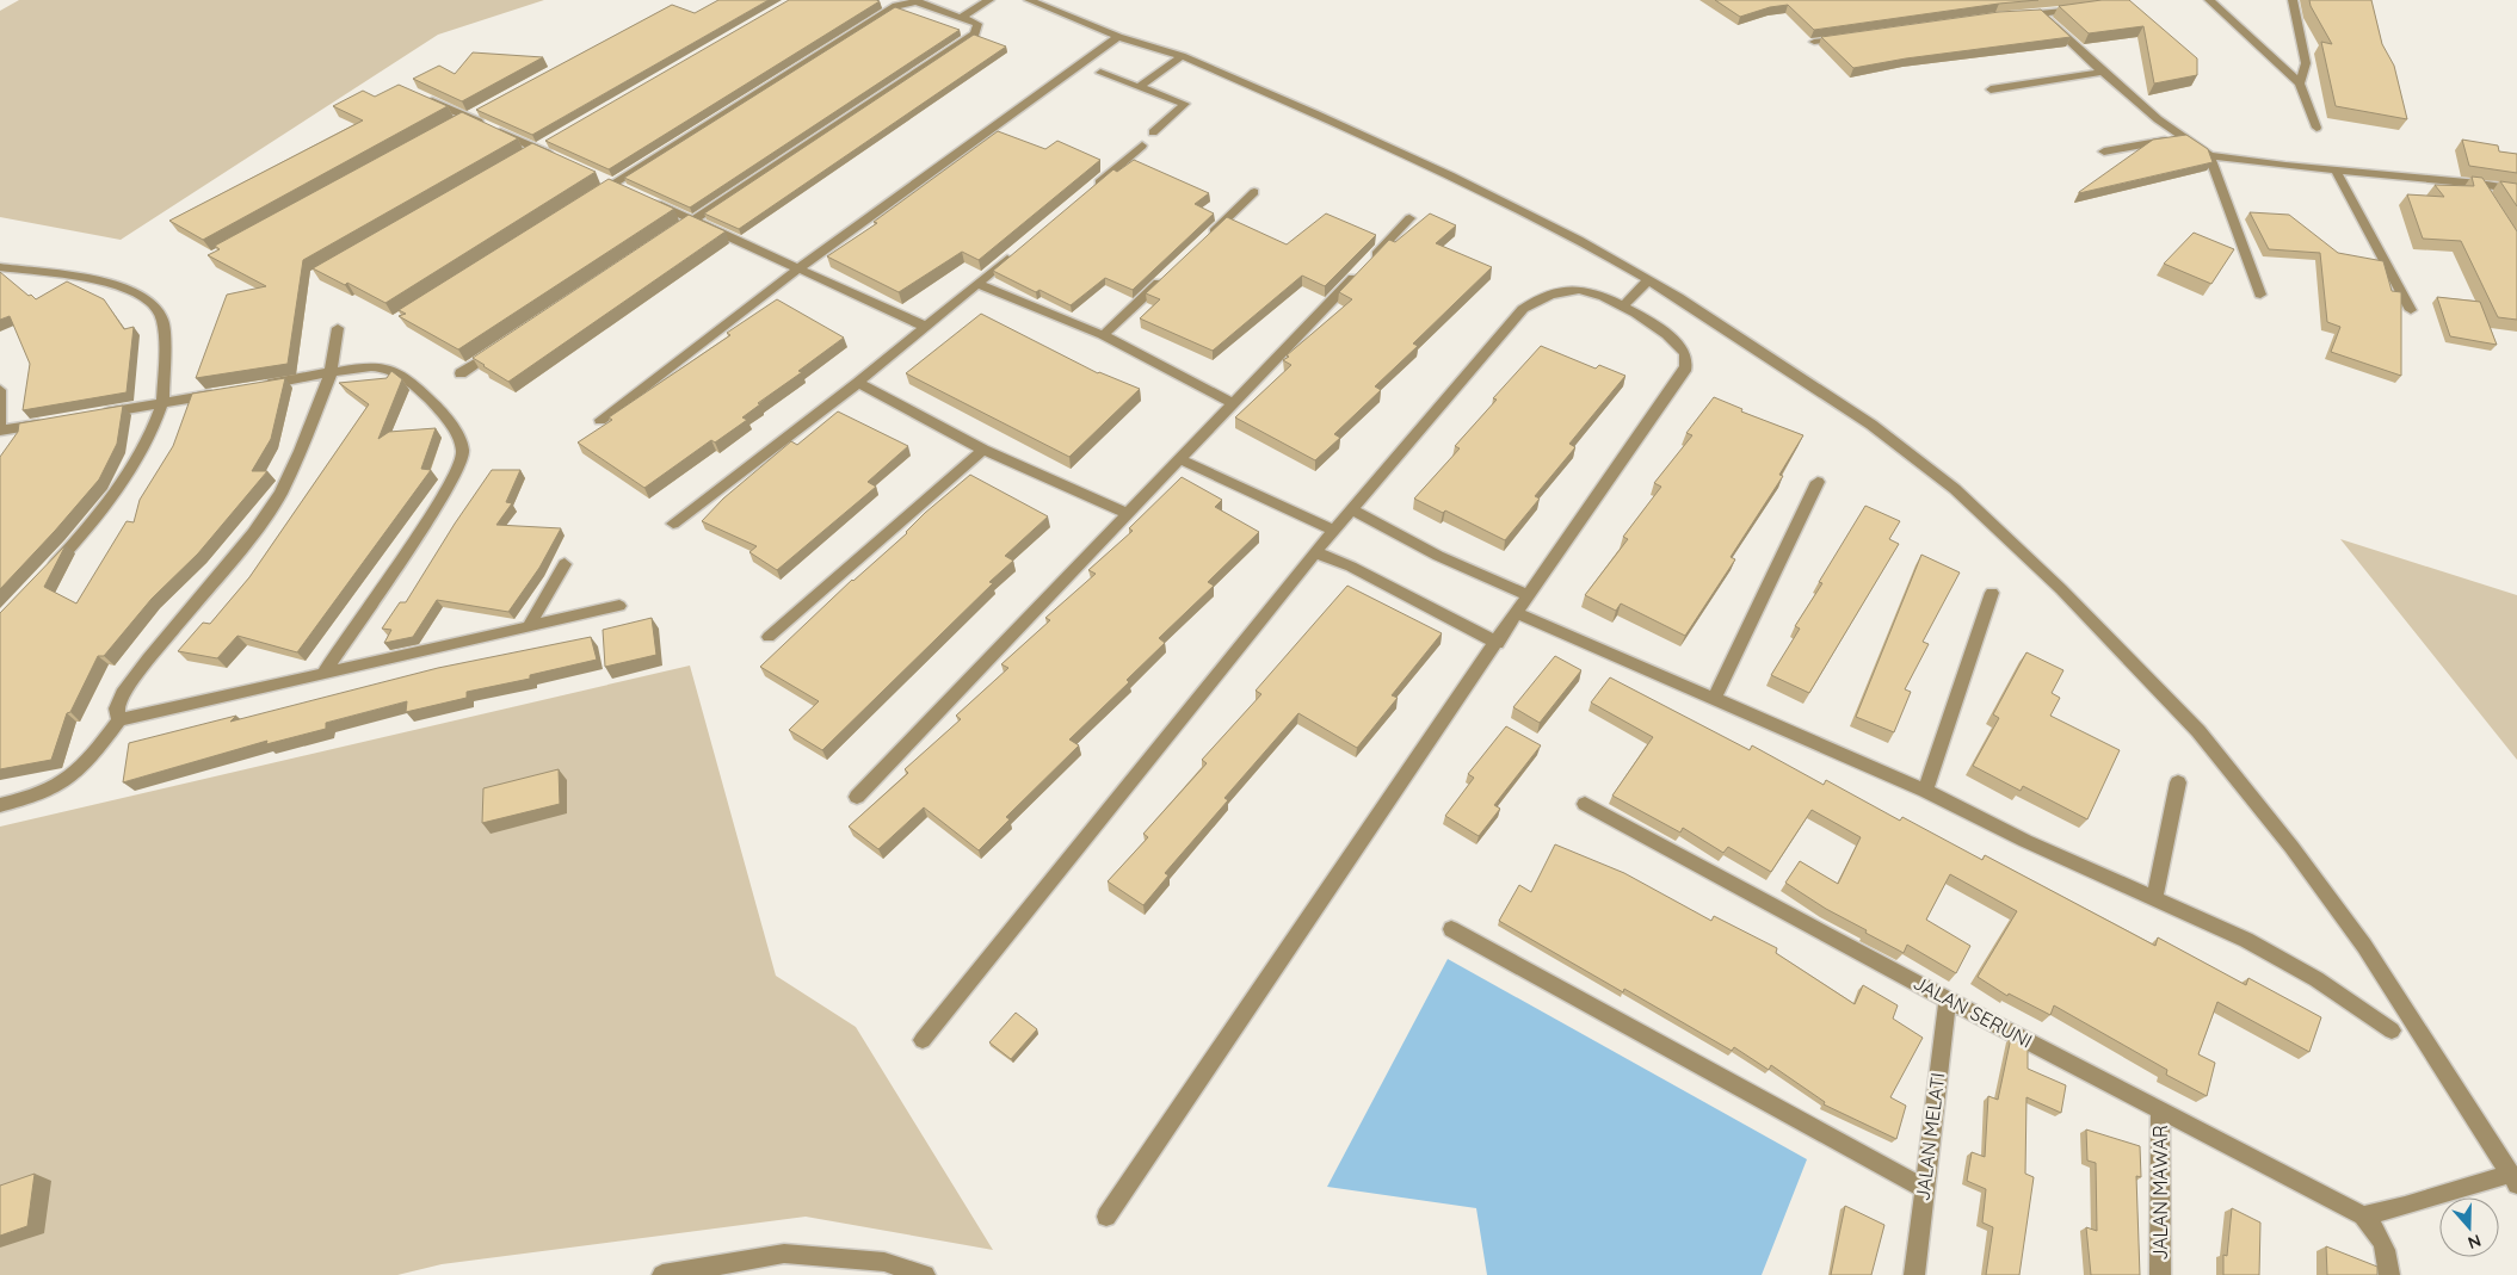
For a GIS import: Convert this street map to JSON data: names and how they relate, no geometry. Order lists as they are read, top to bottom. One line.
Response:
{"streets":{"street":["JALAN SERUNI","JALAN MELATI","JALAN MAWAR"]},"crossings":[["JALAN SERUNI","JALAN MELATI"],["JALAN SERUNI","JALAN MAWAR"]],"north":"bottom"}
